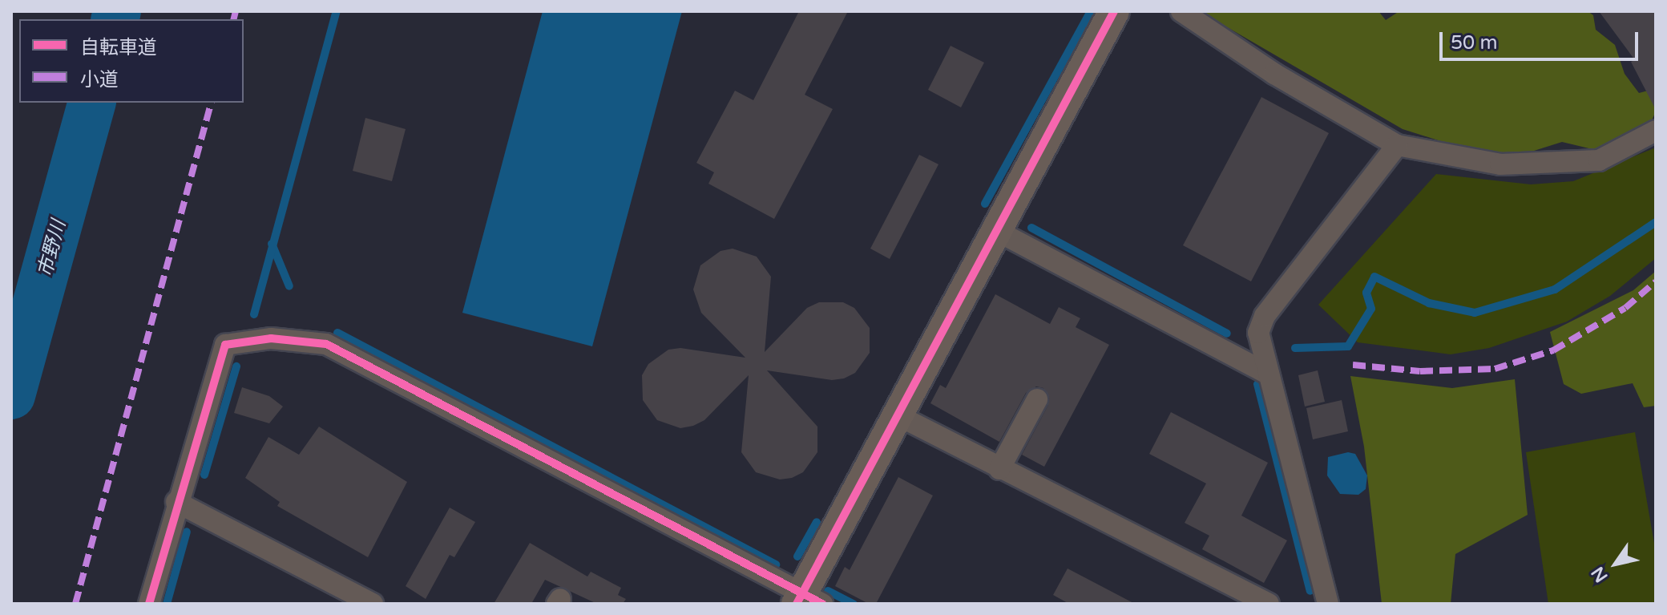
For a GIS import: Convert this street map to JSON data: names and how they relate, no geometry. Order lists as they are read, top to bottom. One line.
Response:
{"water":["市野川"],"legend":["自転車道","小道"],"scale_bar":"50 m","north":"bottom left"}
